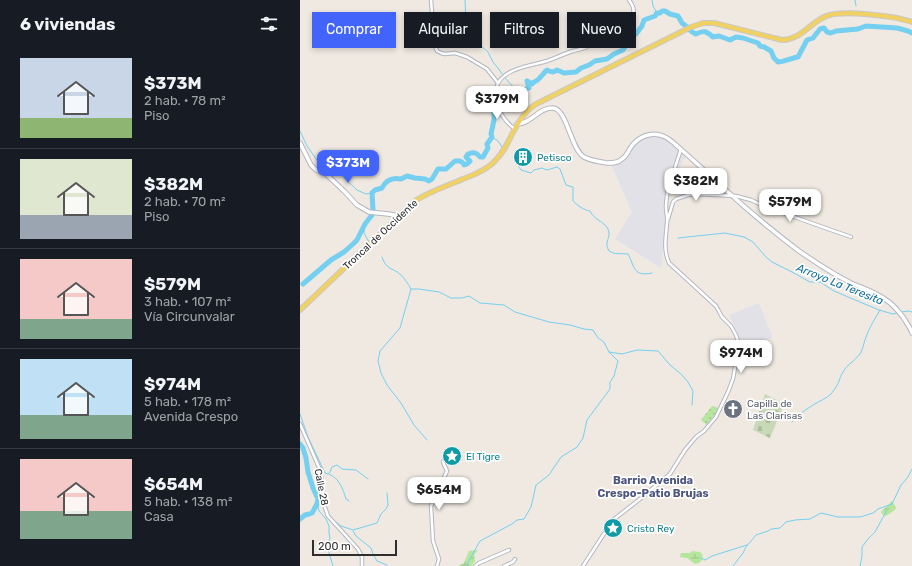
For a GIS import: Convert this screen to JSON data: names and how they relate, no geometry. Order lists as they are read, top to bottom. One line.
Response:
{"streets":{"main road":["Troncal de Occidente"],"street":["Calle 28"]},"districts":["Barrio Avenida Crespo-Patio Brujas"],"water":["Arroyo La Teresita"],"places":{"building":["Petisco"],"church":["Capilla de Las Clarisas"],"place":["El Tigre","Cristo Rey"]},"scale_bar":"200 m","page":{"heading":"6 viviendas","chip":["Comprar","Alquilar","Filtros","Nuevo"],"list":[{"name":"$373M","note":"2 hab. · 78 m² · Piso"},{"name":"$382M","note":"2 hab. · 70 m² · Piso"},{"name":"$579M","note":"3 hab. · 107 m² · Vía Circunvalar"},{"name":"$974M","note":"5 hab. · 178 m² · Avenida Crespo"},{"name":"$654M","note":"5 hab. · 138 m² · Casa"}],"price":["$379M","$373M","$382M","$579M","$974M","$654M"],"scale":"200 m"}}
